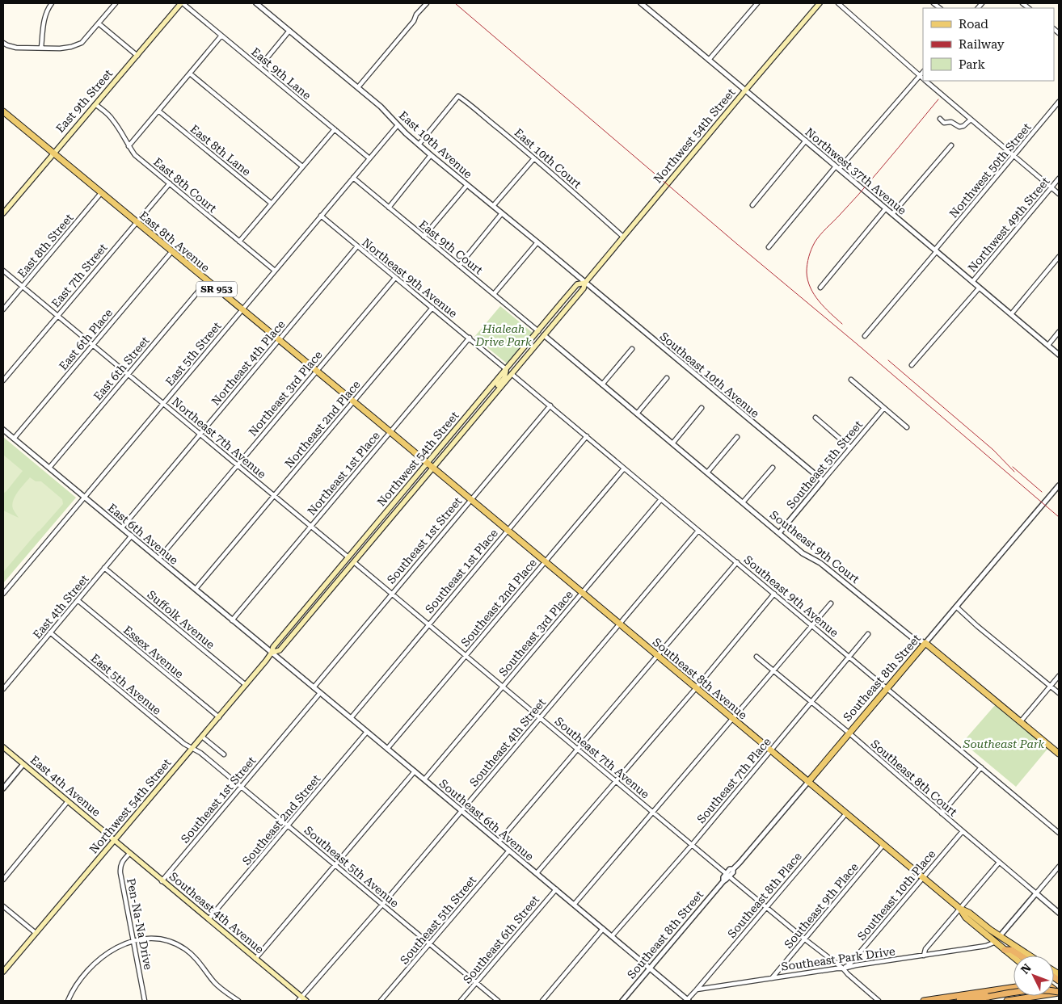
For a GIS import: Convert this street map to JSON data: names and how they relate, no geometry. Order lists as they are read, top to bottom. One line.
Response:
{"streets":{"main road":["East 9th Street","Northwest 54th Street","East 8th Avenue","SR 953","Southeast 9th Court","Southeast 8th Street","Southeast 8th Avenue","East 4th Avenue","Southeast 4th Avenue"],"street":["East 9th Lane","East 10th Avenue","East 8th Lane","East 10th Court","Northwest 50th Street","Northwest 37th Avenue","East 8th Court","Northwest 49th Street","East 8th Street","East 9th Court","East 7th Street","Northeast 9th Avenue","East 6th Place","East 5th Street","Northeast 4th Place","East 6th Street","Southeast 10th Avenue","Northeast 3rd Place","Northeast 2nd Place","Northeast 7th Avenue","Southeast 5th Street","Northeast 1st Place","East 6th Avenue","Southeast 1st Street","Southeast 1st Place","Southeast 9th Avenue","Southeast 2nd Place","East 4th Street","Suffolk Avenue","Southeast 3rd Place","Essex Avenue","East 5th Avenue","Southeast 4th Street","Southeast 7th Avenue","Southeast 8th Court","Southeast 7th Place","Southeast 2nd Street","Southeast 6th Avenue","Southeast 5th Avenue","Southeast 8th Place","Southeast 10th Place","Southeast 9th Place","Pen-Na-Na Drive","Southeast 6th Street","Southeast Park Drive"]},"crossings":[["East 9th Lane","East 9th Street"],["East 9th Lane","East 5th Street"],["East 9th Street","East 8th Court"],["East 9th Street","East 8th Avenue"],["Northwest 54th Street","East 10th Avenue"],["Northwest 54th Street","East 10th Court"],["Northwest 54th Street","Northwest 37th Avenue"],["Northwest 54th Street","East 8th Avenue"],["Northwest 54th Street","East 9th Court"],["Northwest 54th Street","Northeast 9th Avenue"],["Northwest 54th Street","Southeast 10th Avenue"],["Northwest 54th Street","Northeast 7th Avenue"],["Northwest 54th Street","East 6th Avenue"],["Northwest 54th Street","Southeast 9th Court"],["Northwest 54th Street","Southeast 9th Avenue"],["Northwest 54th Street","Suffolk Avenue"],["Northwest 54th Street","Essex Avenue"],["Northwest 54th Street","Southeast 8th Avenue"],["Northwest 54th Street","East 5th Avenue"],["Northwest 54th Street","Southeast 7th Avenue"],["Northwest 54th Street","East 4th Avenue"],["Northwest 54th Street","Southeast 6th Avenue"],["Northwest 54th Street","Southeast 5th Avenue"],["Northwest 54th Street","Southeast 4th Avenue"],["East 10th Avenue","East 10th Court"],["East 10th Avenue","East 5th Street"],["East 10th Avenue","Southeast 10th Avenue"],["Northwest 50th Street","Northwest 37th Avenue"],["Northwest 37th Avenue","Northwest 49th Street"],["East 8th Court","East 7th Street"],["East 8th Court","East 5th Street"],["East 8th Avenue","East 8th Street"],["East 8th Avenue","East 7th Street"],["East 8th Avenue","East 6th Place"],["East 8th Avenue","East 5th Street"],["East 8th Avenue","Northeast 4th Place"],["East 8th Avenue","East 6th Street"],["East 8th Avenue","Northeast 3rd Place"],["East 8th Avenue","Northeast 2nd Place"],["East 8th Avenue","Northeast 1st Place"],["East 8th Avenue","Southeast 8th Avenue"],["East 8th Street","Northeast 7th Avenue"],["East 9th Court","East 5th Street"],["East 7th Street","Northeast 7th Avenue"],["Northeast 9th Avenue","East 5th Street"],["Northeast 9th Avenue","Northeast 4th Place"],["Northeast 9th Avenue","Northeast 3rd Place"],["Northeast 9th Avenue","Northeast 2nd Place"],["Northeast 9th Avenue","Northeast 1st Place"],["SR 953","Southeast 8th Avenue"],["SR 953","Southeast Park Drive"],["East 6th Place","Northeast 7th Avenue"],["East 6th Place","East 6th Avenue"],["East 5th Street","Northeast 7th Avenue"],["East 5th Street","East 6th Avenue"],["Northeast 4th Place","Northeast 7th Avenue"],["Northeast 4th Place","East 6th Avenue"],["East 6th Street","Northeast 7th Avenue"],["East 6th Street","East 6th Avenue"],["Southeast 10th Avenue","Southeast 5th Street"],["Northeast 3rd Place","Northeast 7th Avenue"],["Northeast 3rd Place","East 6th Avenue"],["Northeast 2nd Place","Northeast 7th Avenue"],["Northeast 2nd Place","East 6th Avenue"],["Northeast 7th Avenue","Northeast 1st Place"],["Southeast 5th Street","Southeast 9th Court"],["Southeast 5th Street","Southeast 6th Avenue"],["Southeast 5th Street","Southeast 5th Avenue"],["Northeast 1st Place","East 6th Avenue"],["East 6th Avenue","East 4th Street"],["East 6th Avenue","Southeast 6th Avenue"],["Southeast 1st Street","Southeast 9th Avenue"],["Southeast 1st Street","Southeast 8th Avenue"],["Southeast 1st Street","Southeast 7th Avenue"],["Southeast 1st Street","Southeast 6th Avenue"],["Southeast 1st Street","Southeast 5th Avenue"],["Southeast 1st Street","Southeast 4th Avenue"],["Southeast 9th Court","Southeast 8th Street"],["Southeast 1st Place","Southeast 9th Avenue"],["Southeast 1st Place","Southeast 8th Avenue"],["Southeast 1st Place","Southeast 7th Avenue"],["Southeast 1st Place","Southeast 6th Avenue"],["Southeast 9th Avenue","Southeast 2nd Place"],["Southeast 9th Avenue","Southeast 3rd Place"],["Southeast 9th Avenue","Southeast 8th Street"],["Southeast 9th Avenue","Southeast 4th Street"],["Southeast 9th Avenue","Southeast 7th Place"],["Southeast 2nd Place","Southeast 8th Avenue"],["Southeast 2nd Place","Southeast 7th Avenue"],["Southeast 2nd Place","Southeast 6th Avenue"],["East 4th Street","Suffolk Avenue"],["East 4th Street","Essex Avenue"],["East 4th Street","East 5th Avenue"],["Southeast 3rd Place","Southeast 8th Avenue"],["Southeast 3rd Place","Southeast 7th Avenue"],["Southeast 3rd Place","Southeast 6th Avenue"],["Southeast 8th Street","Southeast 8th Avenue"],["Southeast 8th Street","Southeast 7th Avenue"],["Southeast 8th Street","Southeast 8th Court"],["Southeast 8th Street","Southeast 6th Avenue"],["Southeast 8th Avenue","Southeast 4th Street"],["Southeast 8th Avenue","Southeast 7th Place"],["Southeast 8th Avenue","Southeast 8th Place"],["Southeast 8th Avenue","Southeast 10th Place"],["Southeast 8th Avenue","Southeast 9th Place"],["East 5th Avenue","Southeast 5th Avenue"],["Southeast 4th Street","Southeast 7th Avenue"],["Southeast 4th Street","Southeast 6th Avenue"],["Southeast 4th Street","Southeast 5th Avenue"],["Southeast 4th Street","Southeast 4th Avenue"],["Southeast 7th Avenue","Southeast 7th Place"],["Southeast 7th Avenue","Southeast 8th Place"],["Southeast 7th Avenue","Southeast 10th Place"],["Southeast 7th Avenue","Southeast 9th Place"],["Southeast 7th Avenue","Southeast Park Drive"],["Southeast 8th Court","Southeast 7th Place"],["Southeast 8th Court","Southeast 10th Place"],["Southeast 7th Place","Southeast 6th Avenue"],["East 4th Avenue","Southeast 4th Avenue"],["Southeast 2nd Street","Southeast 6th Avenue"],["Southeast 2nd Street","Southeast 5th Avenue"],["Southeast 2nd Street","Southeast 4th Avenue"],["Southeast 6th Avenue","Southeast 6th Street"],["Southeast 5th Avenue","Southeast 6th Street"],["Southeast 8th Place","Southeast Park Drive"],["Southeast 10th Place","Southeast Park Drive"],["Southeast 9th Place","Southeast Park Drive"],["Southeast 4th Avenue","Pen-Na-Na Drive"]],"parks":["Hialeah Drive Park","Southeast Park"],"legend":["Road","Railway","Park"],"north":"top left"}
